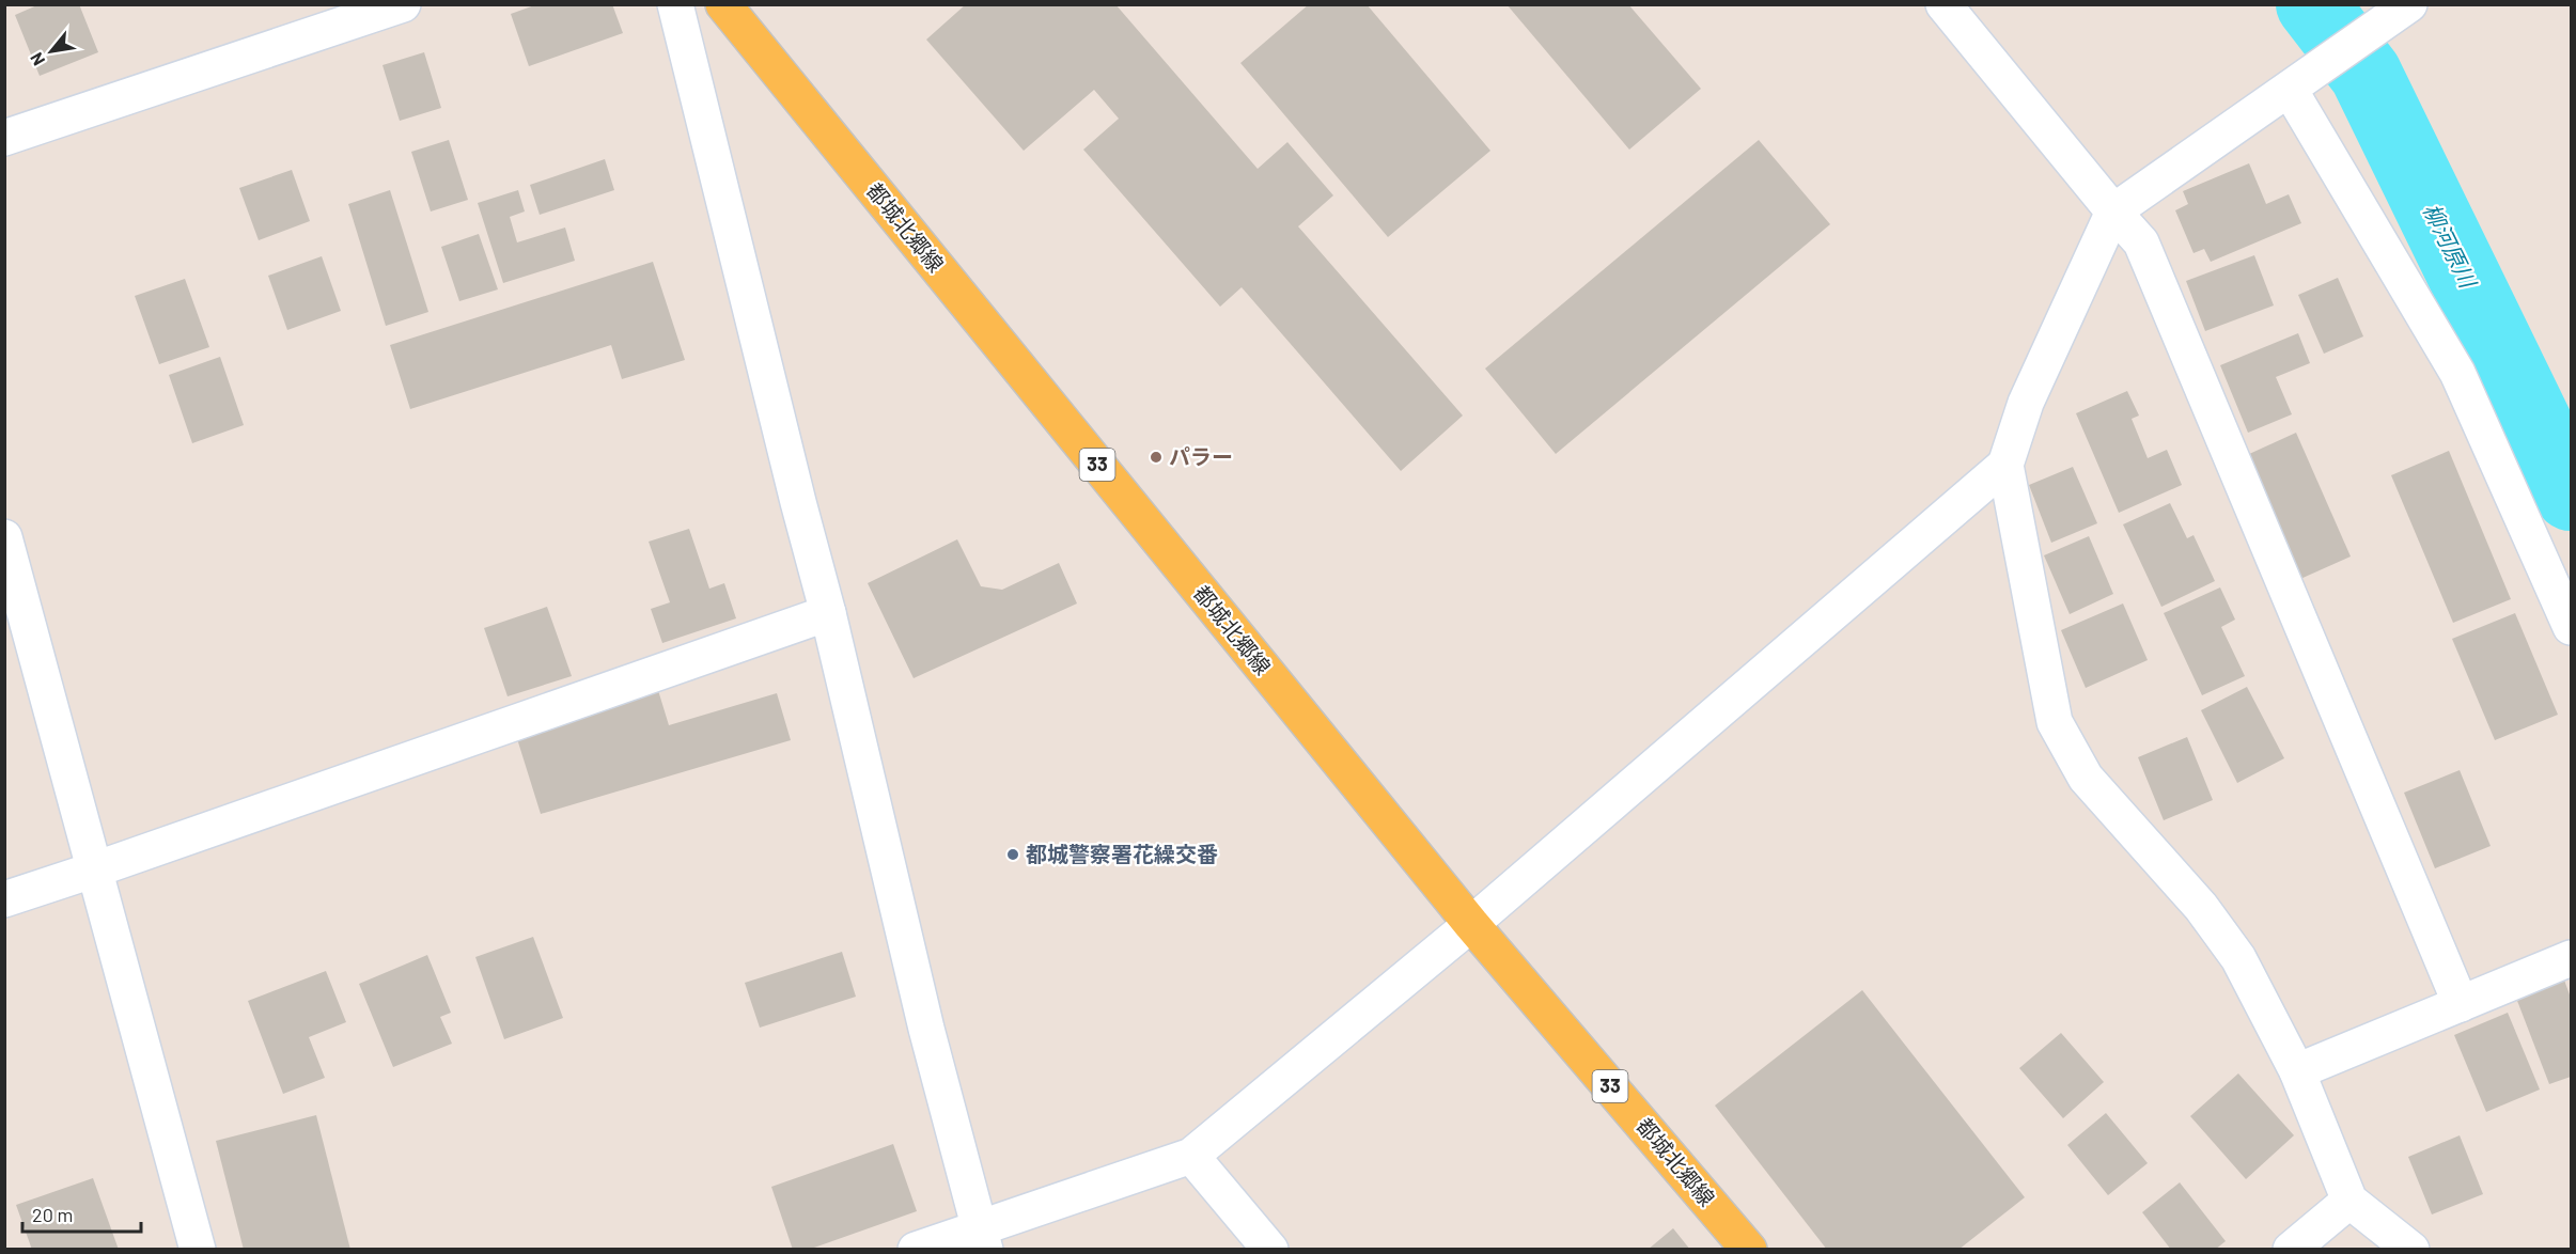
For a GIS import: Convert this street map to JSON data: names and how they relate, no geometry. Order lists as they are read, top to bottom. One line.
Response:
{"streets":{"main road":["都城北郷線","33"]},"water":["柳河原川"],"places":["パラー","都城警察署花繰交番"],"scale_bar":"20 m","north":"bottom left"}
